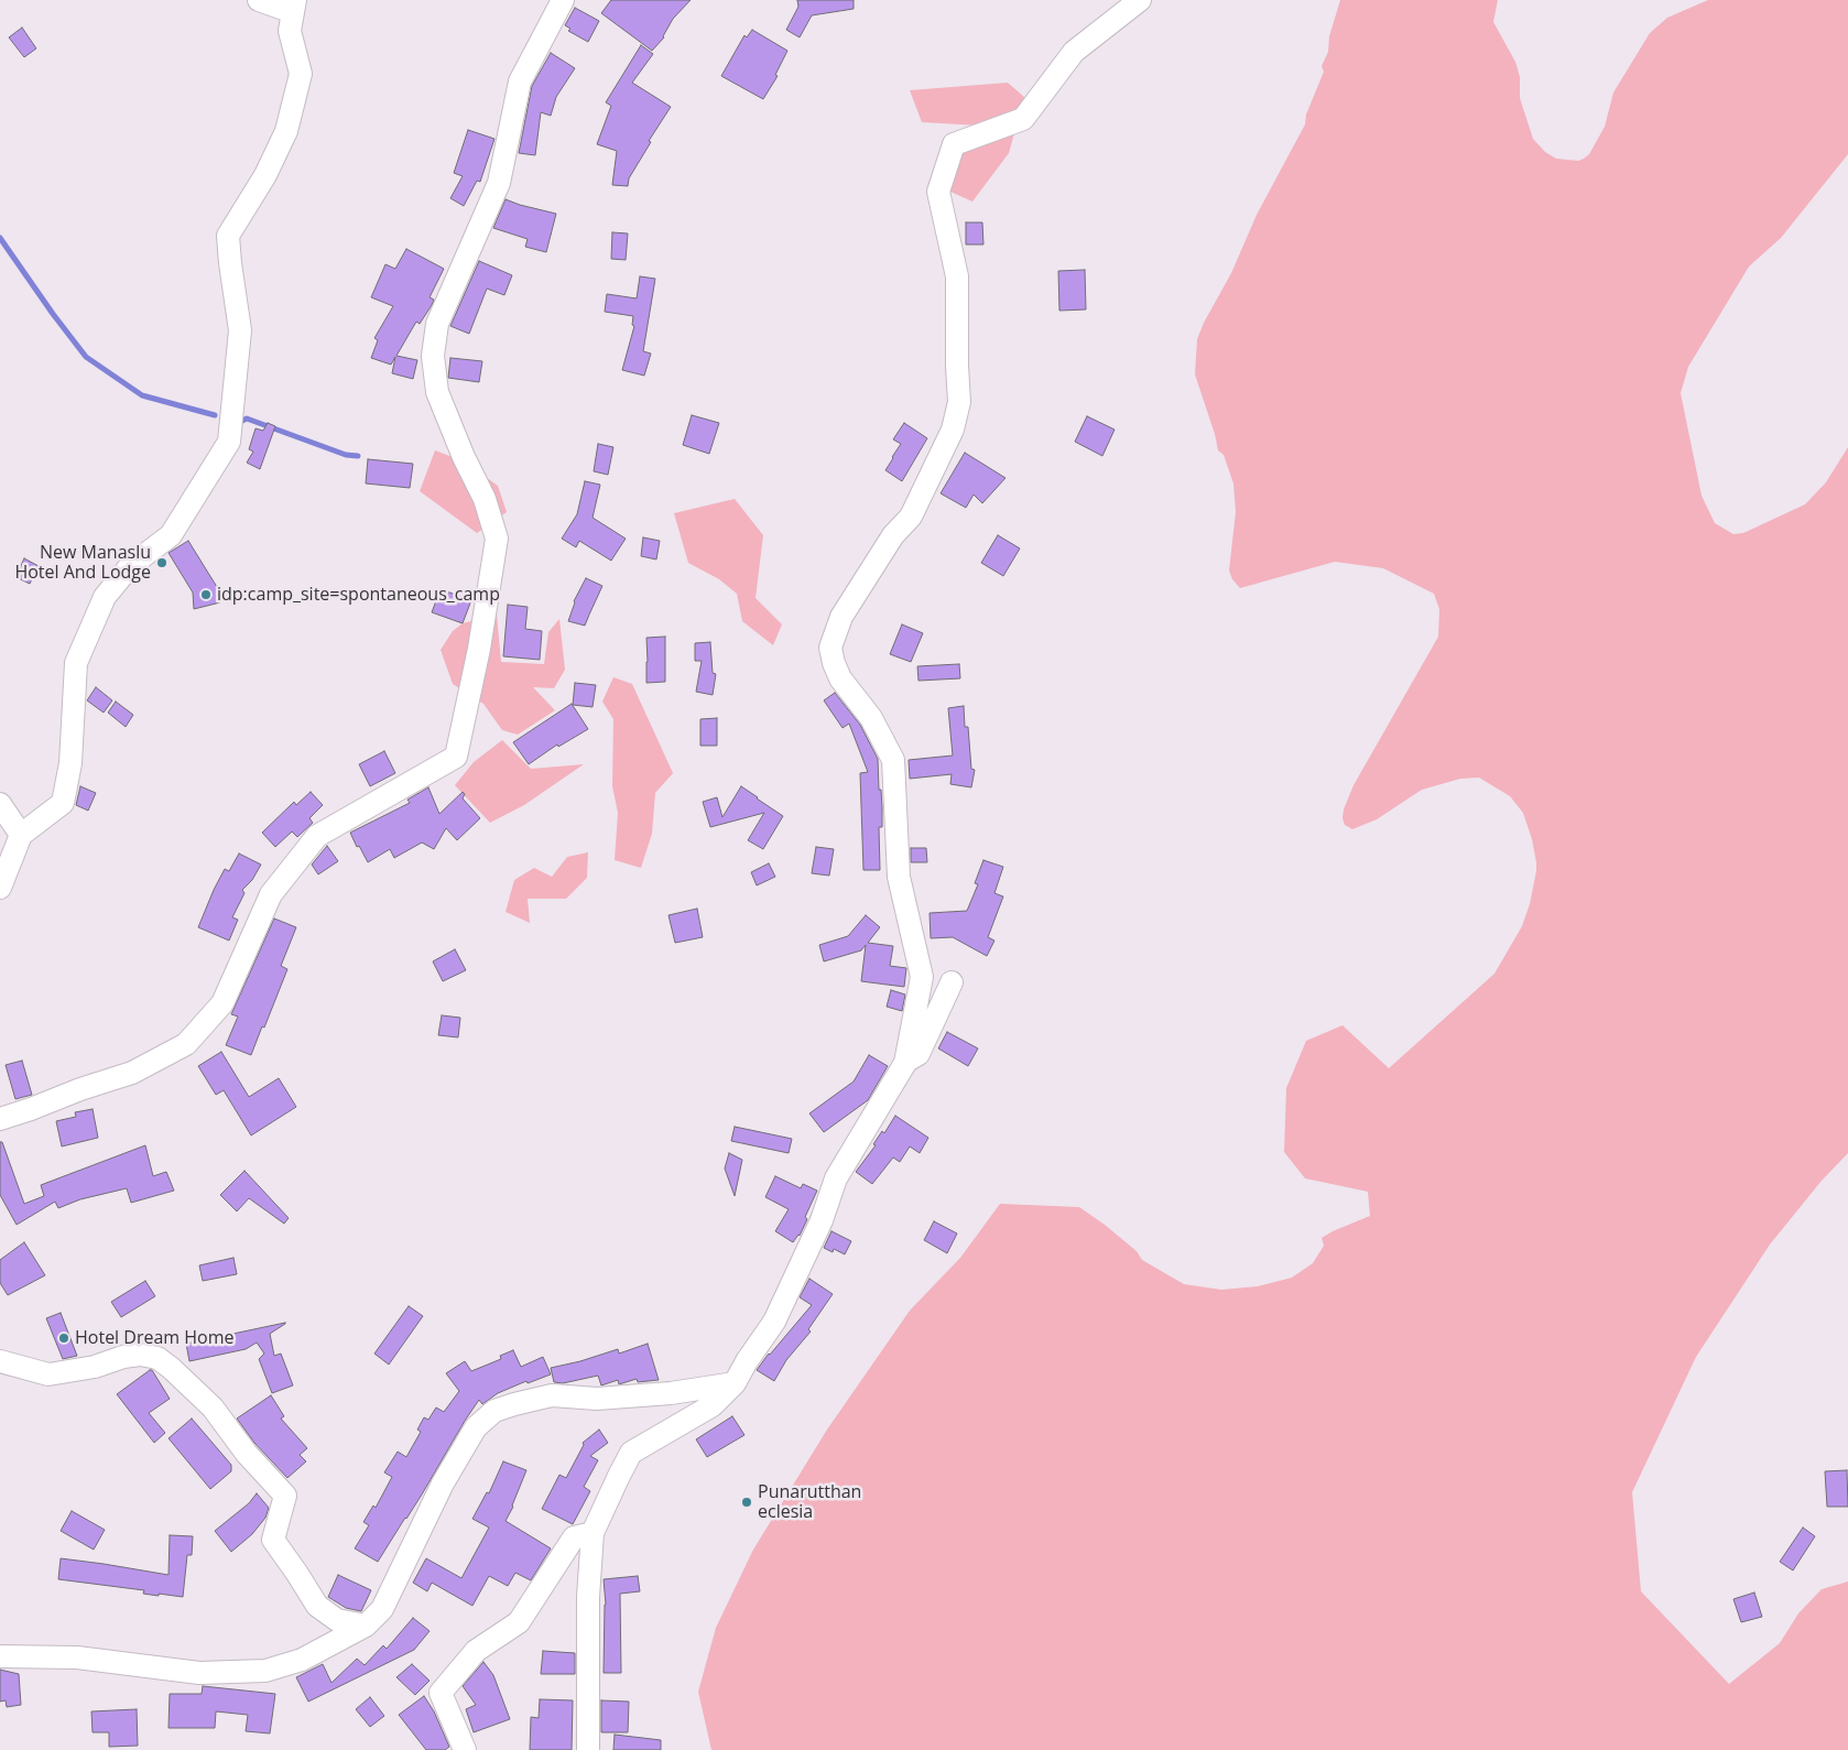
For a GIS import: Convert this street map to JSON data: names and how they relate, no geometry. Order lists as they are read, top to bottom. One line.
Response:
{"places":["New Manaslu Hotel And Lodge","idp:camp_site=spontaneous_camp","Hotel Dream Home","Punarutthan eclesia"]}
